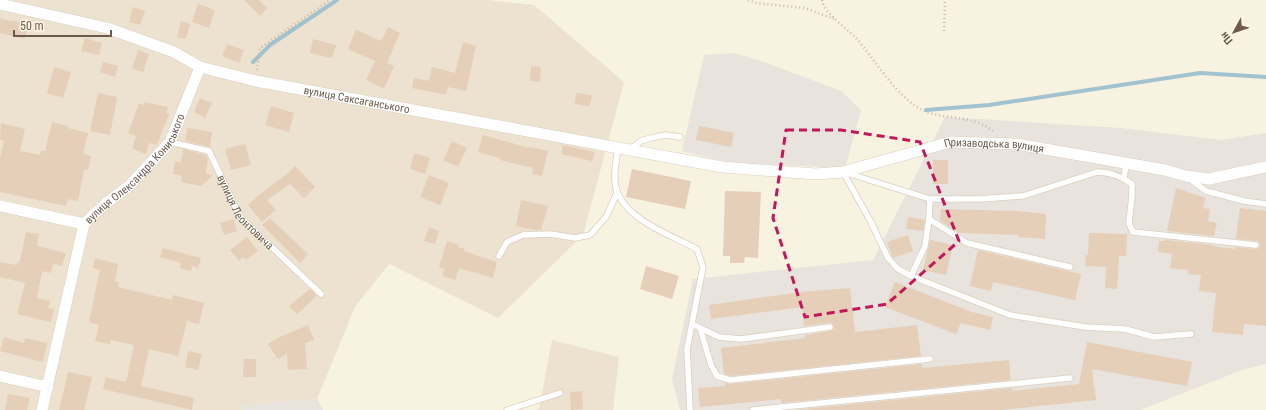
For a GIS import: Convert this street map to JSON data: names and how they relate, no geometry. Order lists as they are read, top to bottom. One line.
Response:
{"streets":{"street":["вулиця Саксаганського","Призаводська вулиця","вулиця Олександра Кониського"],"lane":["вулиця Леонтовича"]},"crossings":[["вулиця Саксаганського","Призаводська вулиця"],["вулиця Саксаганського","вулиця Олександра Кониського"],["вулиця Олександра Кониського","вулиця Леонтовича"]],"scale_bar":"50 m","north":"bottom left"}
